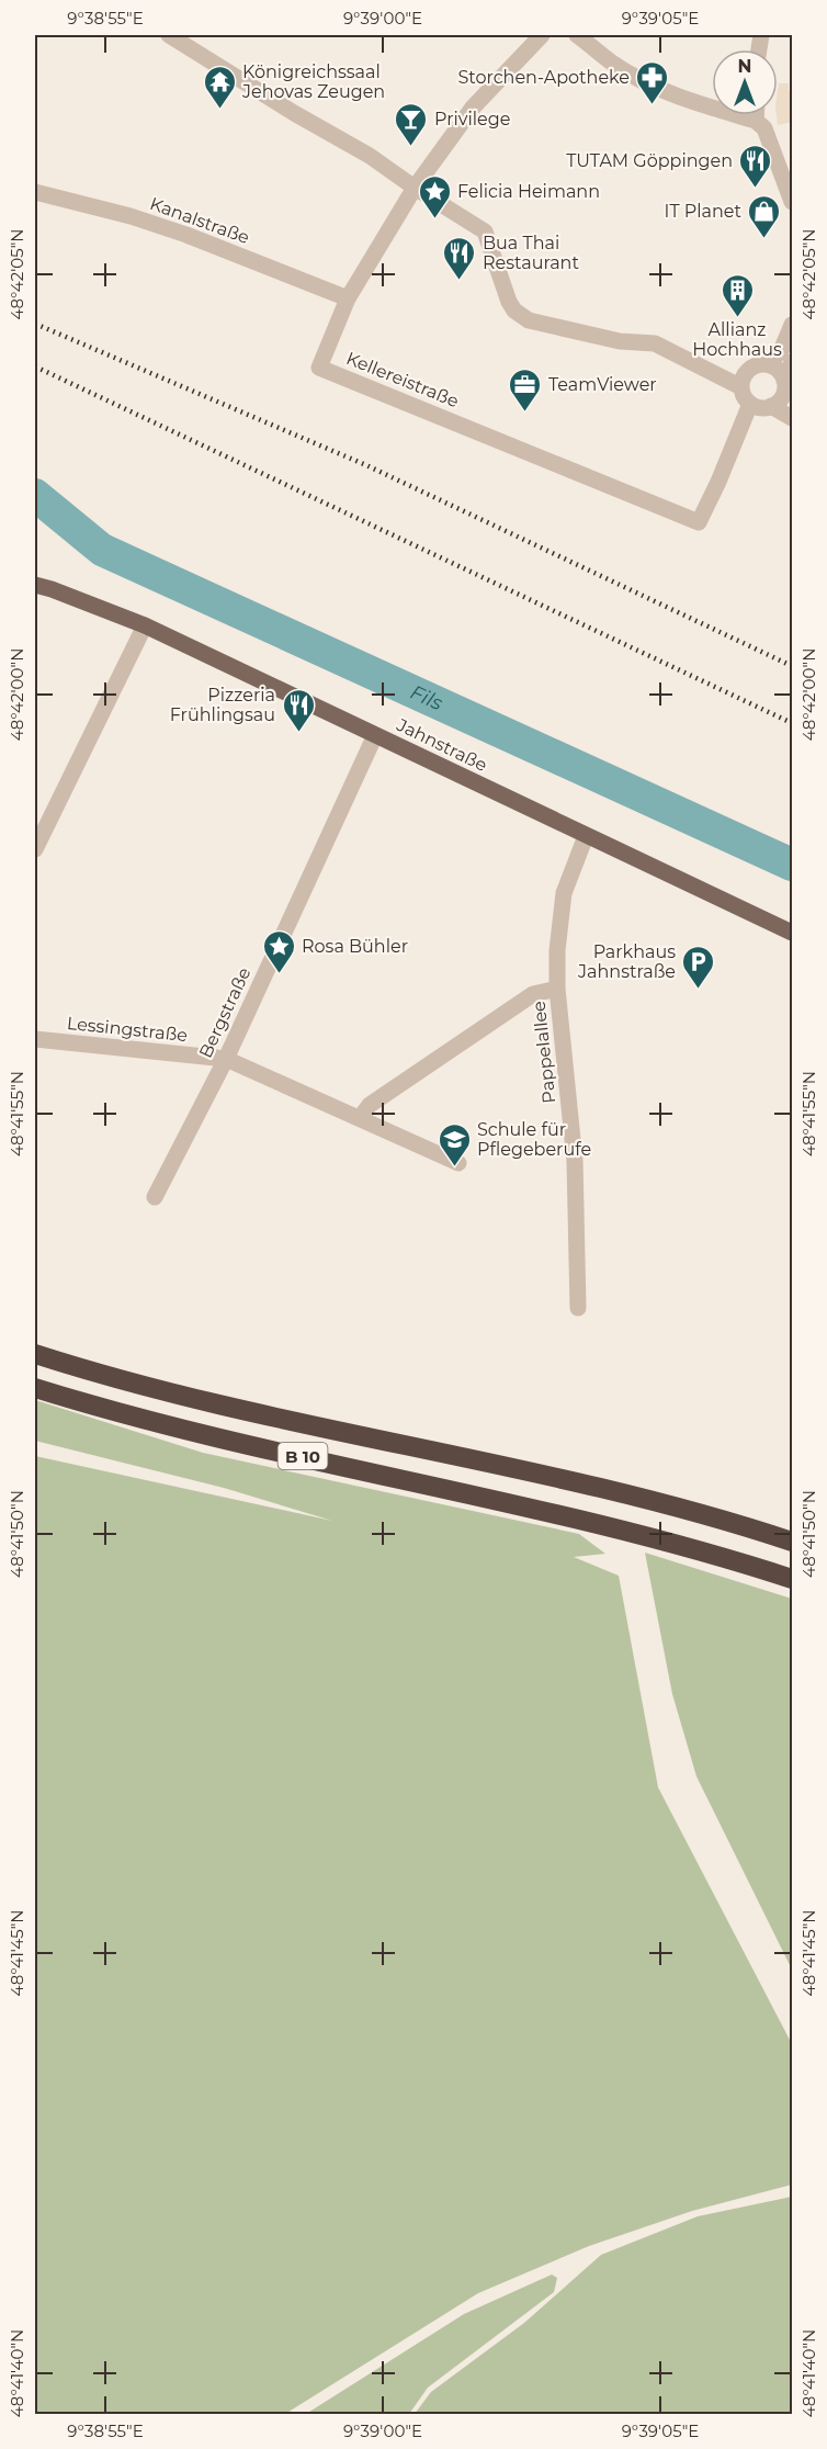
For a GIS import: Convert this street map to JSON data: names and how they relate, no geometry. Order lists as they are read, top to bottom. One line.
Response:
{"streets":{"highway":["B 10"],"main road":["Jahnstraße"],"street":["Kanalstraße","Kellereistraße","Bergstraße","Lessingstraße","Pappelallee"]},"crossings":[["Kanalstraße","Kellereistraße"],["Jahnstraße","Bergstraße"],["Jahnstraße","Pappelallee"],["Bergstraße","Lessingstraße"]],"water":["Fils"],"places":{"pharmacy":["Storchen-Apotheke"],"temple":["Königreichssaal Jehovas Zeugen"],"bar":["Privilege"],"restaurant":["TUTAM Göppingen","Bua Thai Restaurant","Pizzeria Frühlingsau"],"place":["Felicia Heimann","Rosa Bühler"],"shop":["IT Planet"],"building":["Allianz Hochhaus"],"office":["TeamViewer"],"parking":["Parkhaus Jahnstraße"],"school or university":["Schule für Pflegeberufe"]},"north":"top","coordinates":["9°38'55\"E","9°39'00\"E","9°39'05\"E","48°42'05\"N","48°42'00\"N","48°41'55\"N","48°41'50\"N","48°41'45\"N","48°41'40\"N"]}
